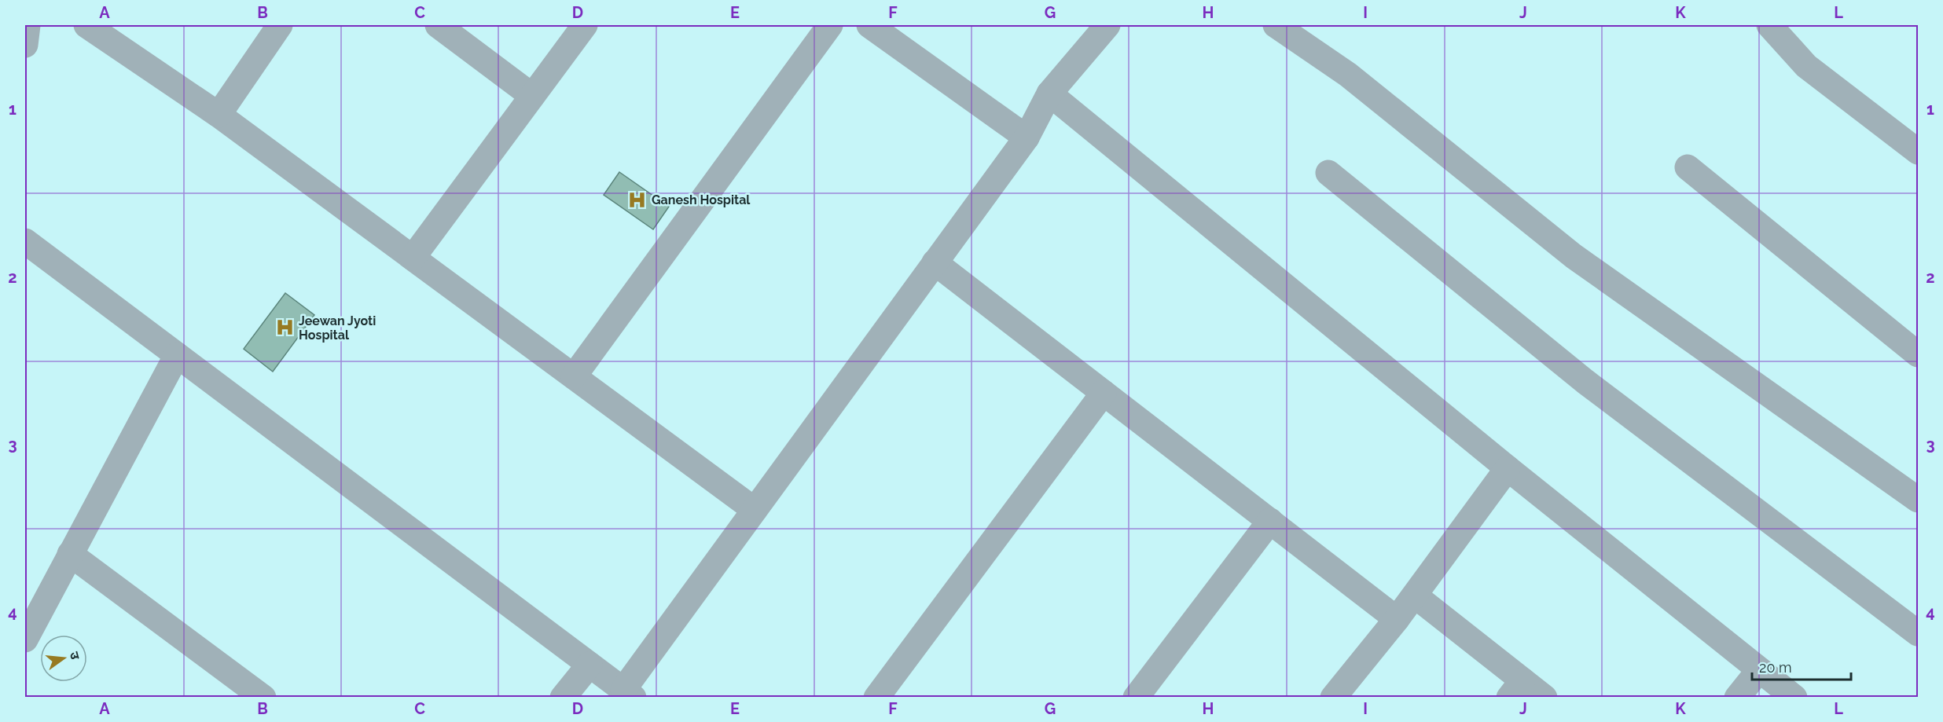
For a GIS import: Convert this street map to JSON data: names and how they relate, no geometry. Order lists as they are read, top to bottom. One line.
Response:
{"places":{"hospital":["Ganesh Hospital","Jeewan Jyoti Hospital"]},"scale_bar":"20 m","north":"right","grid":{"columns":["A","B","C","D","E","F","G","H","I","J","K","L"],"rows":["1","2","3","4"]}}
